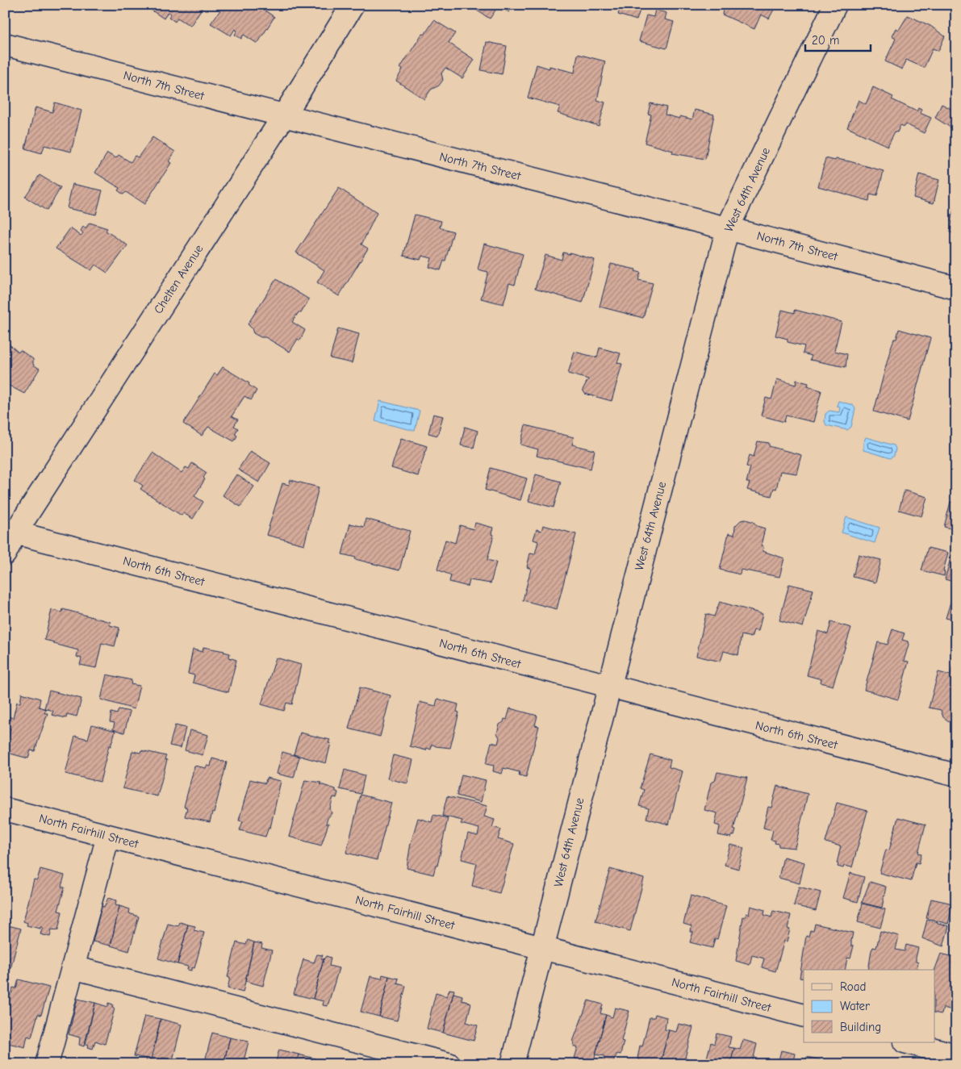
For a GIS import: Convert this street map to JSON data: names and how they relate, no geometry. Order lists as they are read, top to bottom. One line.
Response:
{"streets":{"street":["North 7th Street","West 64th Avenue","Chelten Avenue","North 6th Street","North Fairhill Street"]},"crossings":[["North 7th Street","West 64th Avenue"],["North 7th Street","Chelten Avenue"],["West 64th Avenue","North 6th Street"],["West 64th Avenue","North Fairhill Street"],["Chelten Avenue","North 6th Street"]],"legend":["Road","Water","Building"],"scale_bar":"20 m"}
